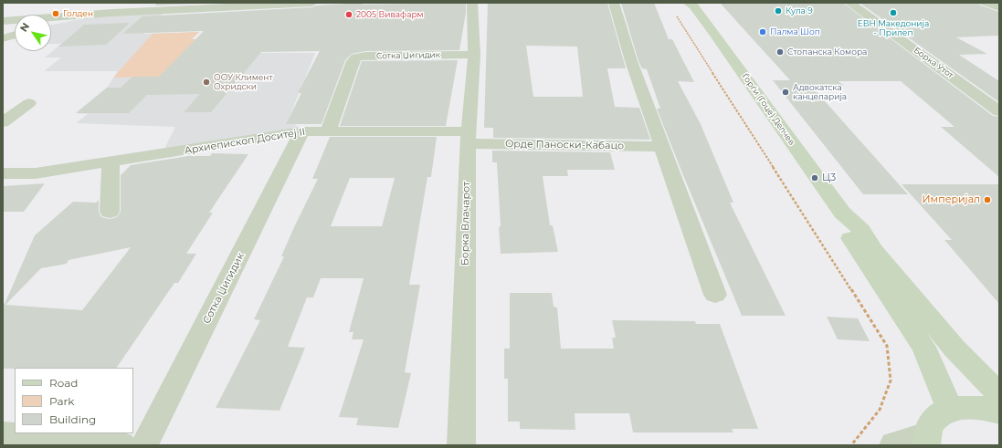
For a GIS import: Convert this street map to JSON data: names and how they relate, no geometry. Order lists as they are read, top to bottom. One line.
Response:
{"streets":{"main road":["Ѓорѓи (Гоце) Делчев"],"street":["Сотка Џигидик","Борка Утот","Архиепископ Доситеј II","Орде Паноски-Кабацо","Борка Влачарот"]},"crossings":[["Сотка Џигидик","Архиепископ Доситеј II"],["Сотка Џигидик","Борка Влачарот"],["Архиепископ Доситеј II","Орде Паноски-Кабацо"],["Архиепископ Доситеј II","Борка Влачарот"],["Орде Паноски-Кабацо","Борка Влачарот"]],"places":["Кула 9","ЕВН Македонија - Прилеп","Голден","2005 Вивафарм","Палма Шоп","Стопанска Комора","ООУ Климент Охридски","Адвокатска канцеларија","Ц3","Империјал"],"legend":["Road","Park","Building"],"north":"top left"}
